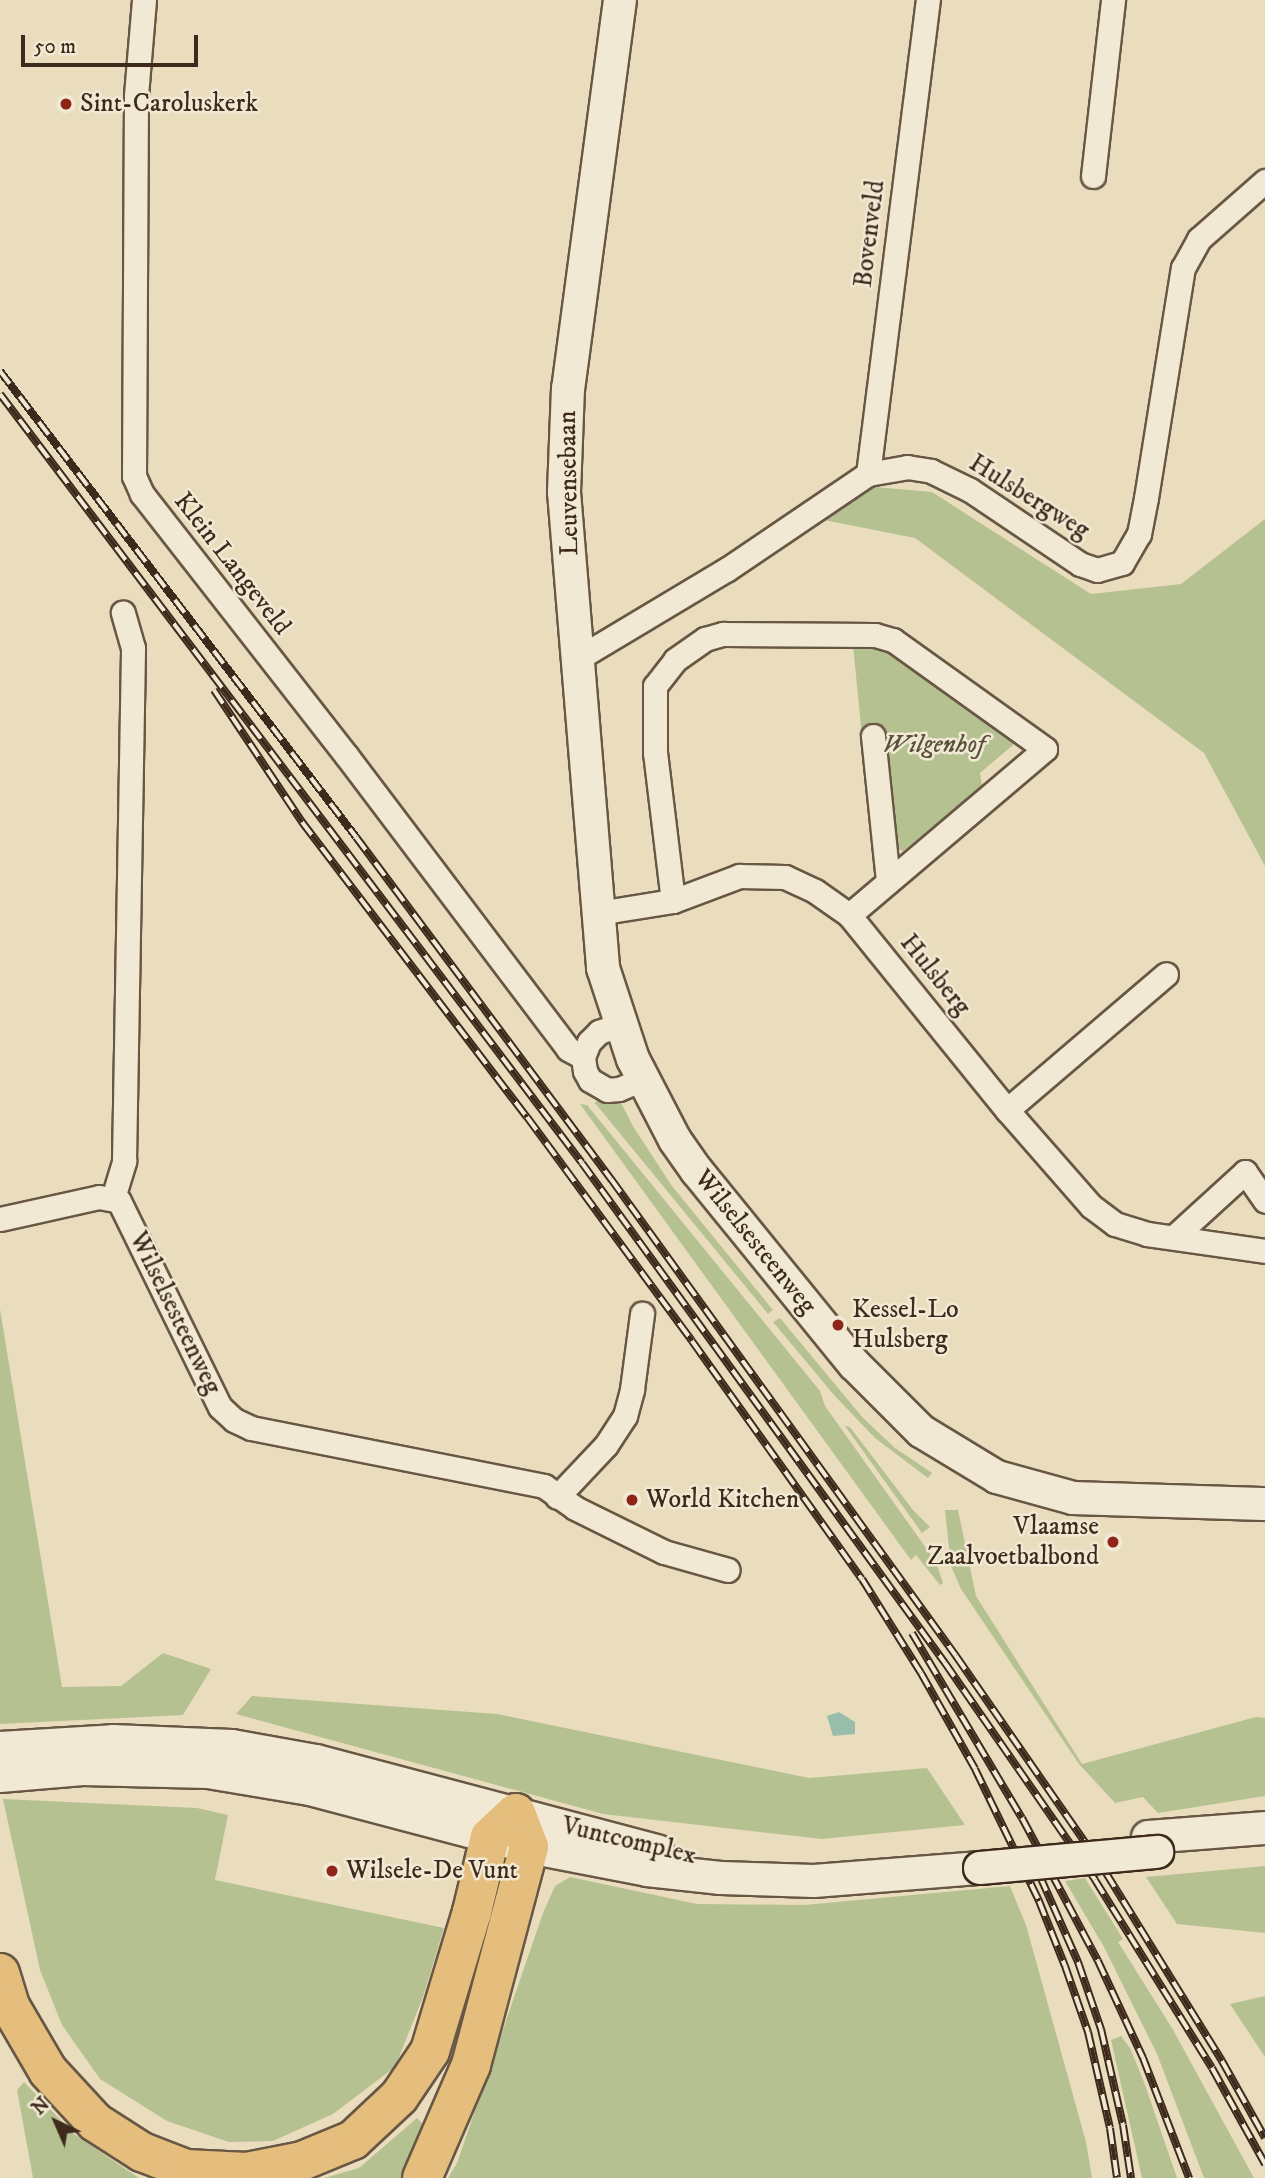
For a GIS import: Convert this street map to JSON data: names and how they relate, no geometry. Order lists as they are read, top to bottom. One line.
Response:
{"streets":{"street":["Bovenveld","Leuvensebaan","Hulsbergweg","Klein Langeveld","Hulsberg","Wilselsesteenweg","Vuntcomplex"]},"crossings":[["Bovenveld","Hulsbergweg"],["Leuvensebaan","Hulsbergweg"],["Leuvensebaan","Hulsberg"],["Leuvensebaan","Wilselsesteenweg"],["Klein Langeveld","Wilselsesteenweg"]],"parks":["Wilgenhof"],"places":["Sint-Caroluskerk","Kessel-Lo Hulsberg","World Kitchen","Vlaamse Zaalvoetbalbond","Wilsele-De Vunt"],"scale_bar":"50 m","north":"top left"}
